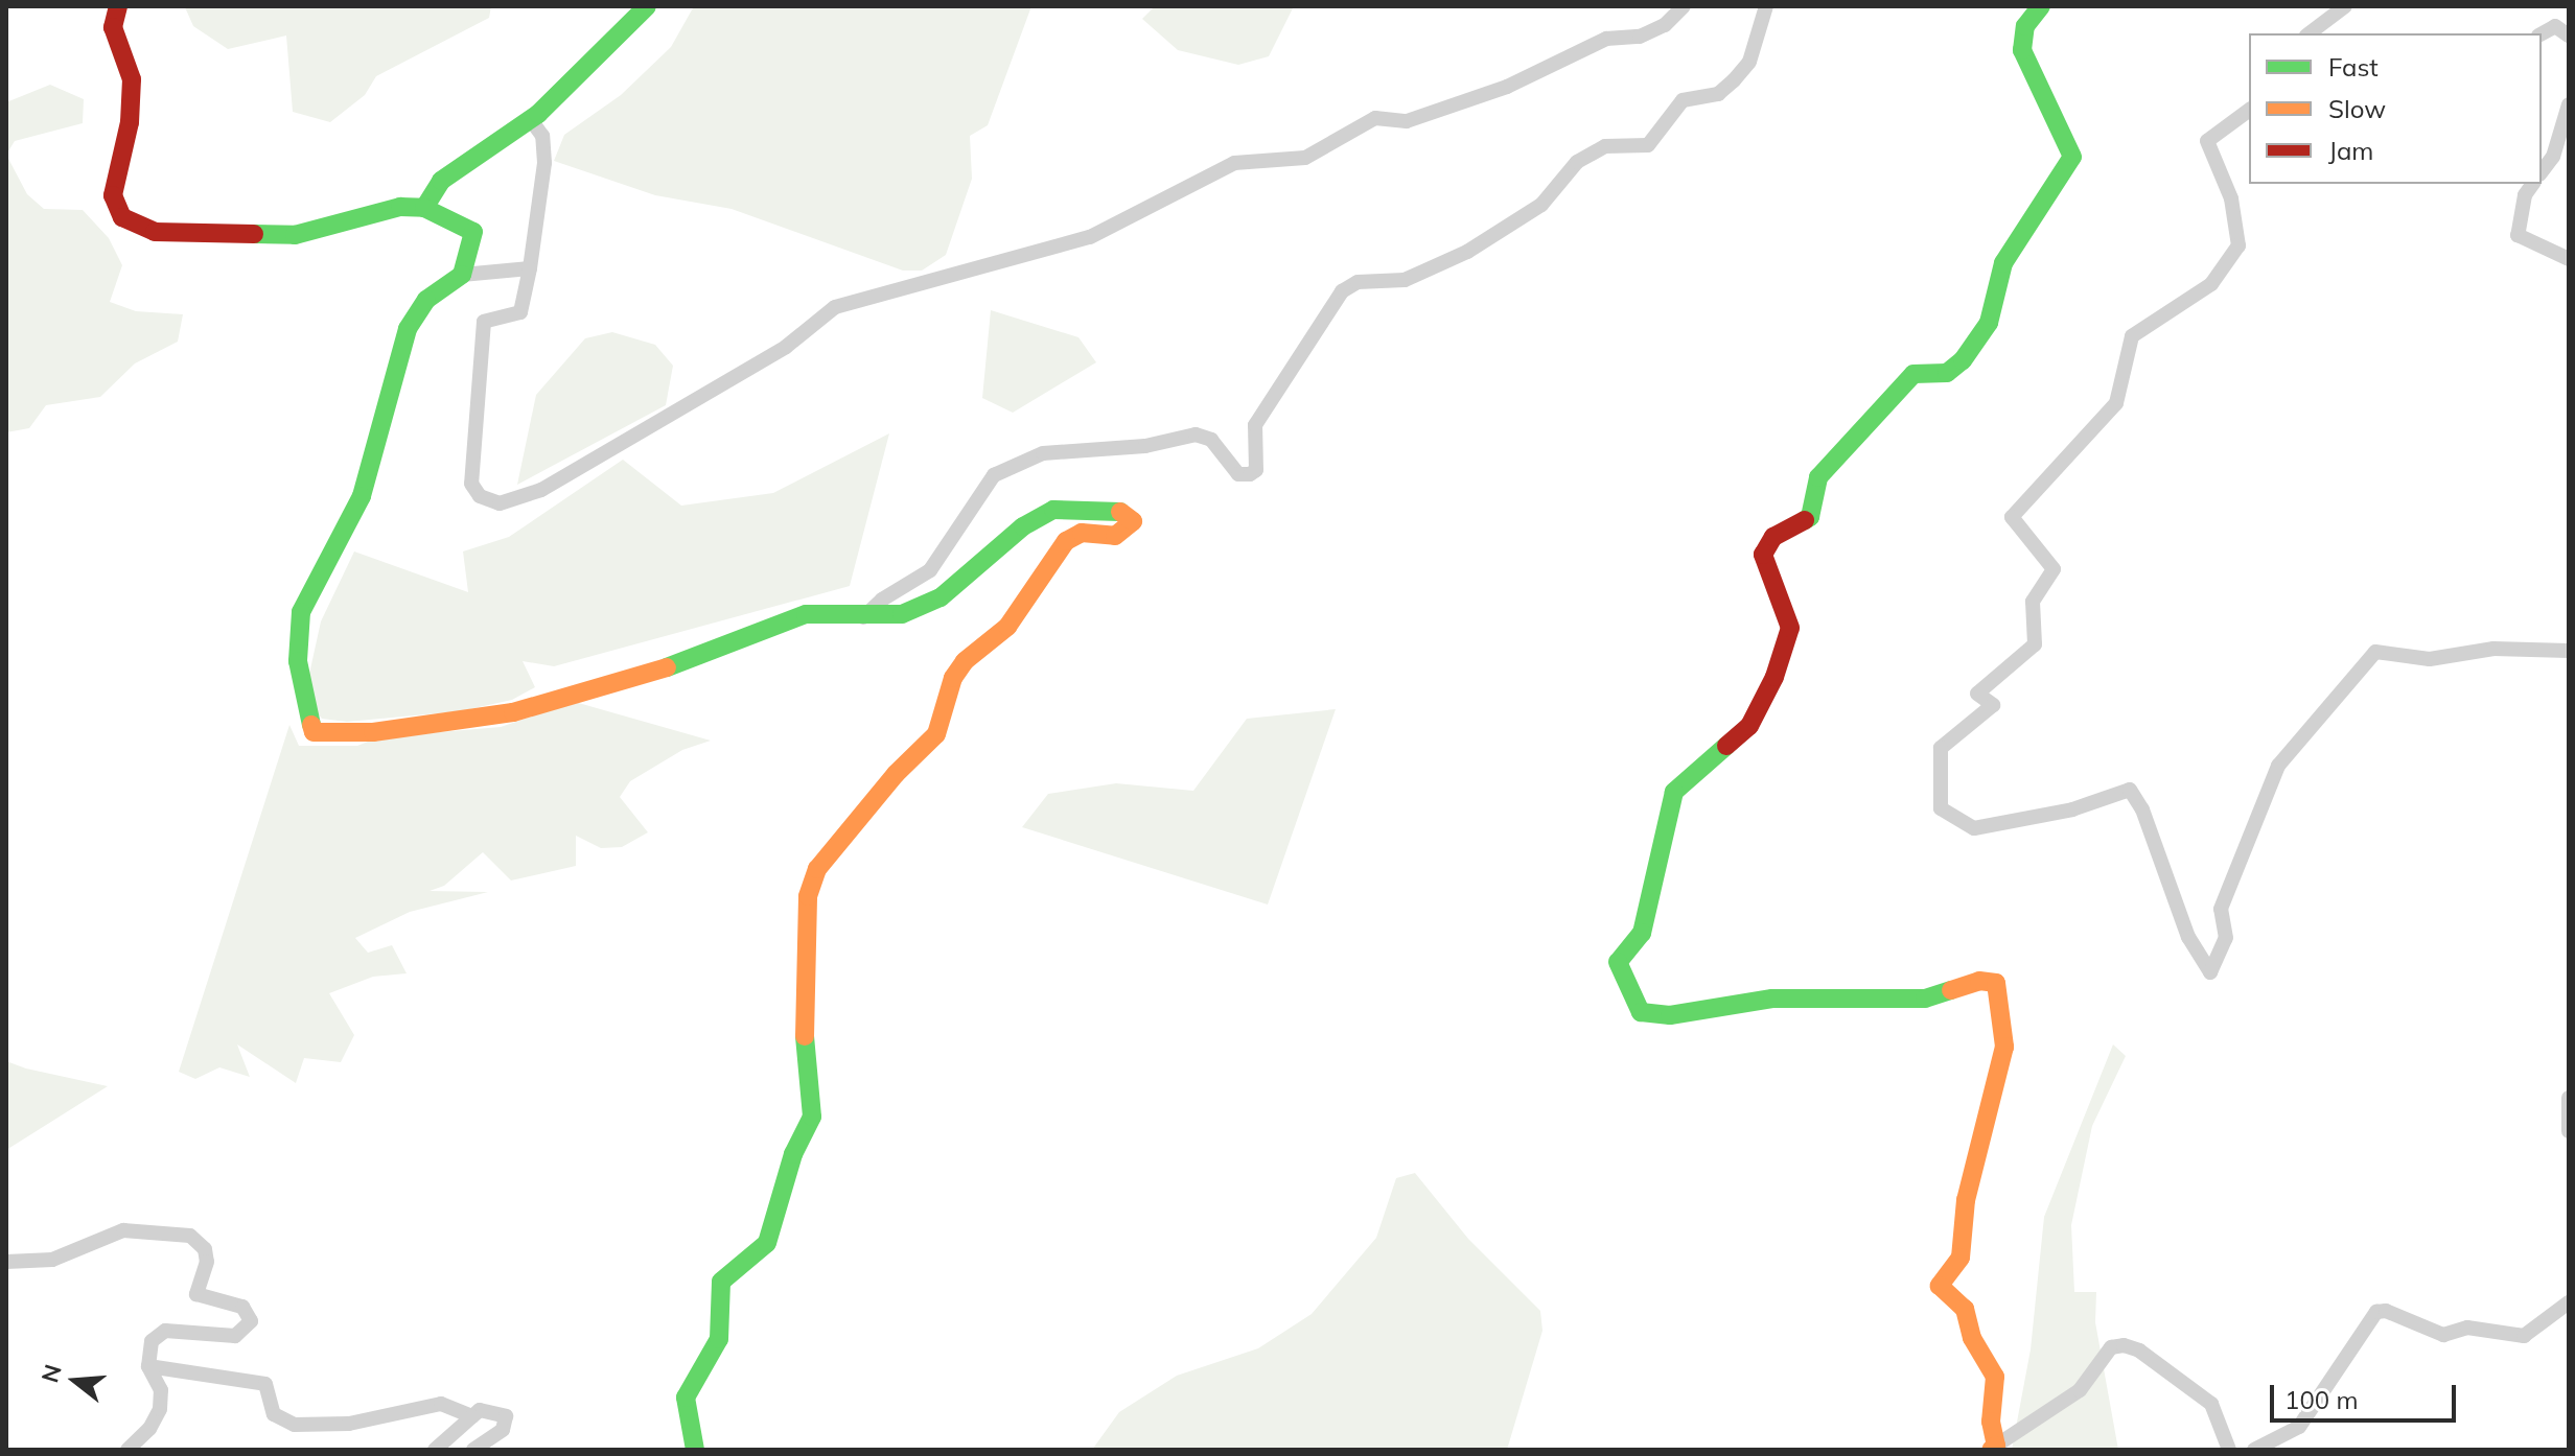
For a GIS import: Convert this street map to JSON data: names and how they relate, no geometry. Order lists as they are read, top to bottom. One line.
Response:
{"legend":["Fast","Slow","Jam"],"scale_bar":"100 m","north":"left"}
